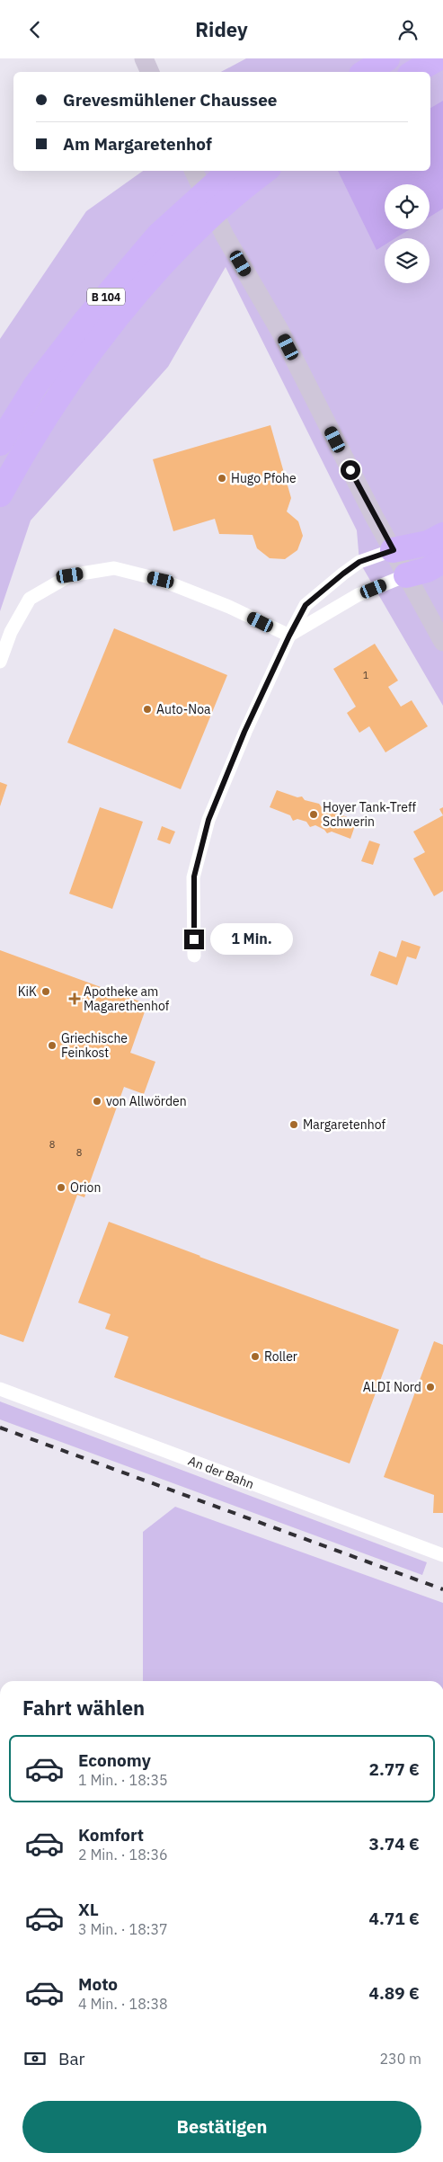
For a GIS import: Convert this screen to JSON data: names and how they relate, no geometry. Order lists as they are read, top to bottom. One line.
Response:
{"streets":{"highway":["B 104"],"street":["An der Bahn"]},"places":{"other":["Hugo Pfohe","Auto-Noa","Hoyer Tank-Treff Schwerin","KiK","Griechische Feinkost","von Allwörden","Margaretenhof","Orion","Roller","ALDI Nord"],"health":["Apotheke am Magarethenhof"]},"house_numbers":["1","8","8"],"page":{"header":"Ridey","banner":["Grevesmühlener Chaussee","Am Margaretenhof"],"bubble":"1 Min.","heading":"Fahrt wählen","list":[{"name":"Economy","note":"1 Min. · 18:35","value":"2.77 €"},{"name":"Komfort","note":"2 Min. · 18:36","value":"3.74 €"},{"name":"XL","note":"3 Min. · 18:37","value":"4.71 €"},{"name":"Moto","note":"4 Min. · 18:38","value":"4.89 €"}],"pay":["Bar","230 m"],"buttons":"Bestätigen"}}
